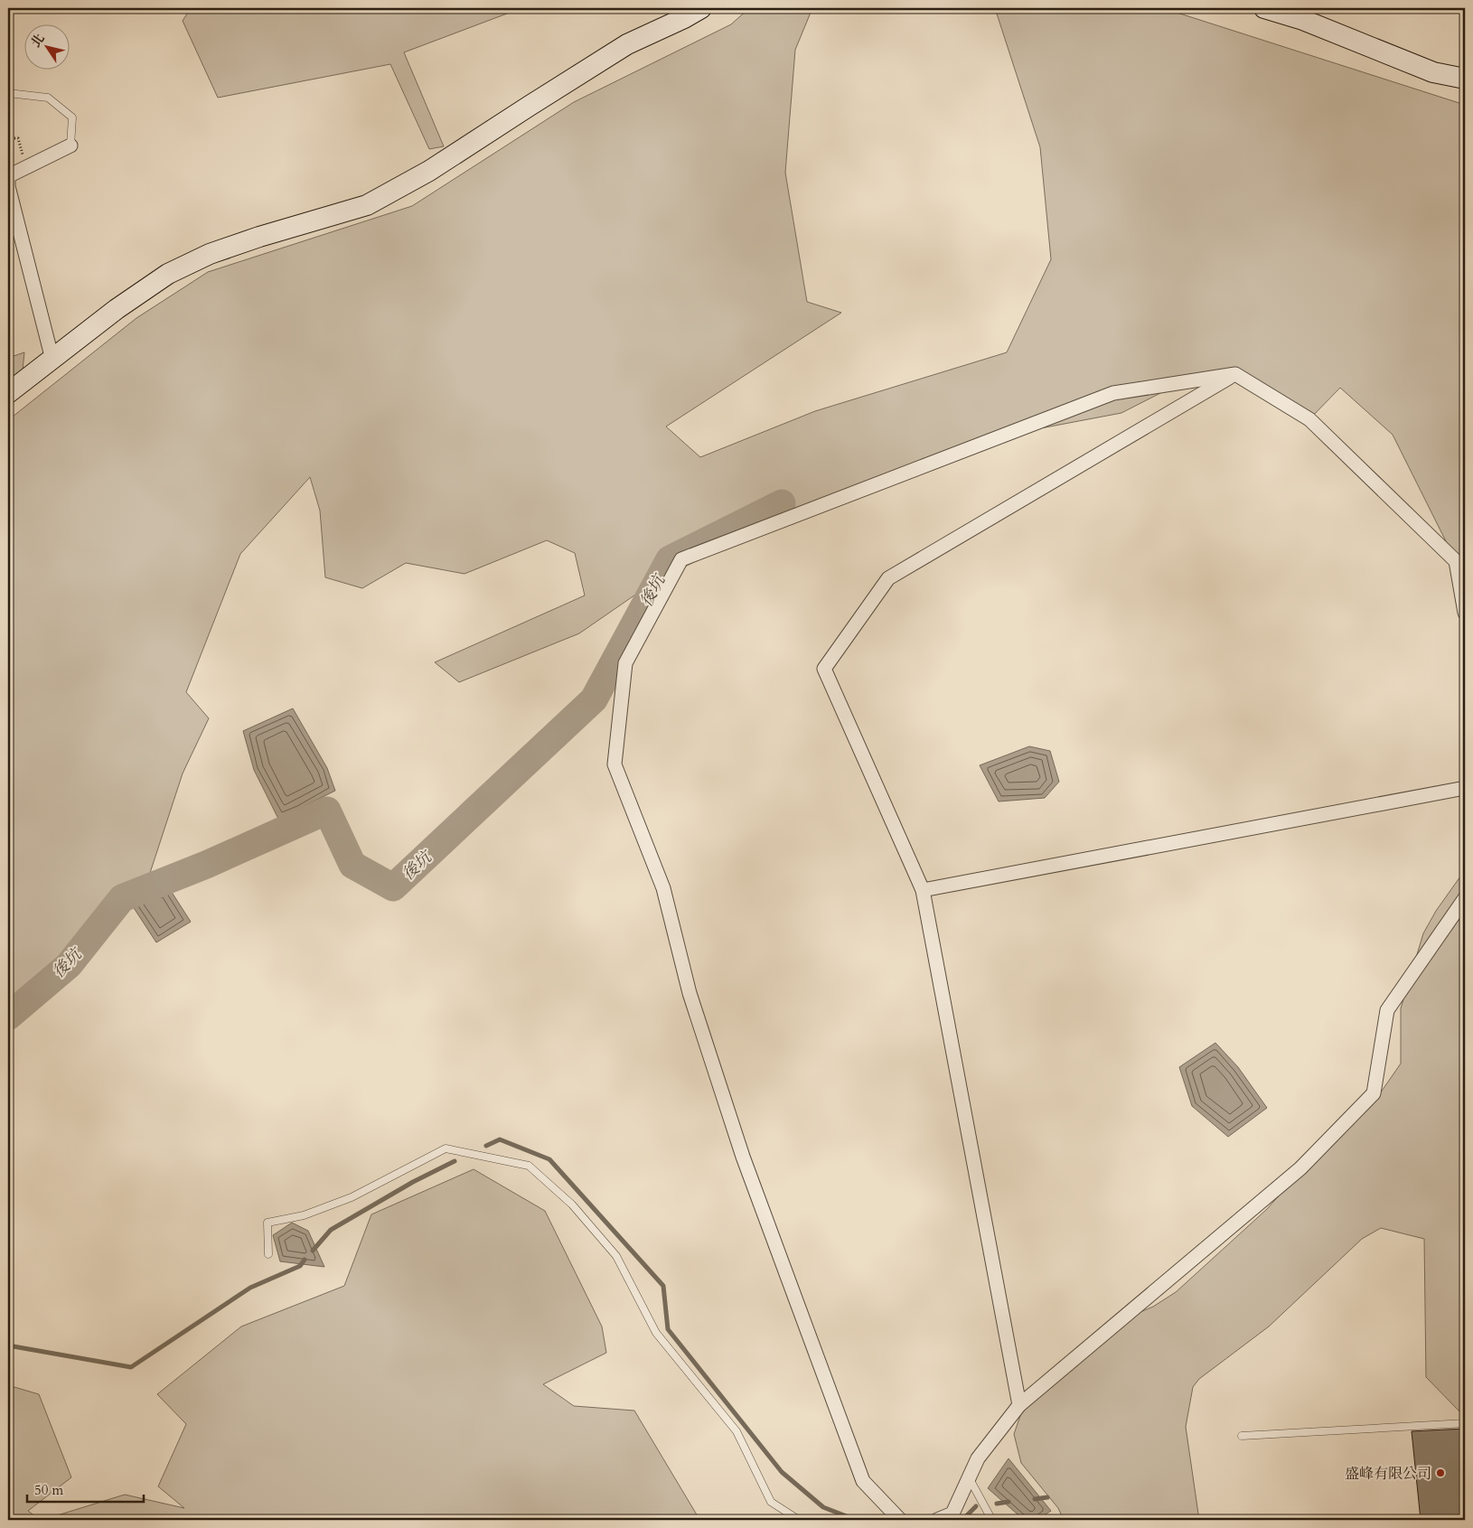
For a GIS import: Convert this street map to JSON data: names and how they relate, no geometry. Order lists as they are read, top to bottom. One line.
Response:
{"water":["後坑"],"places":["盛峰有限公司"],"scale_bar":"50 m","north":"top left"}
